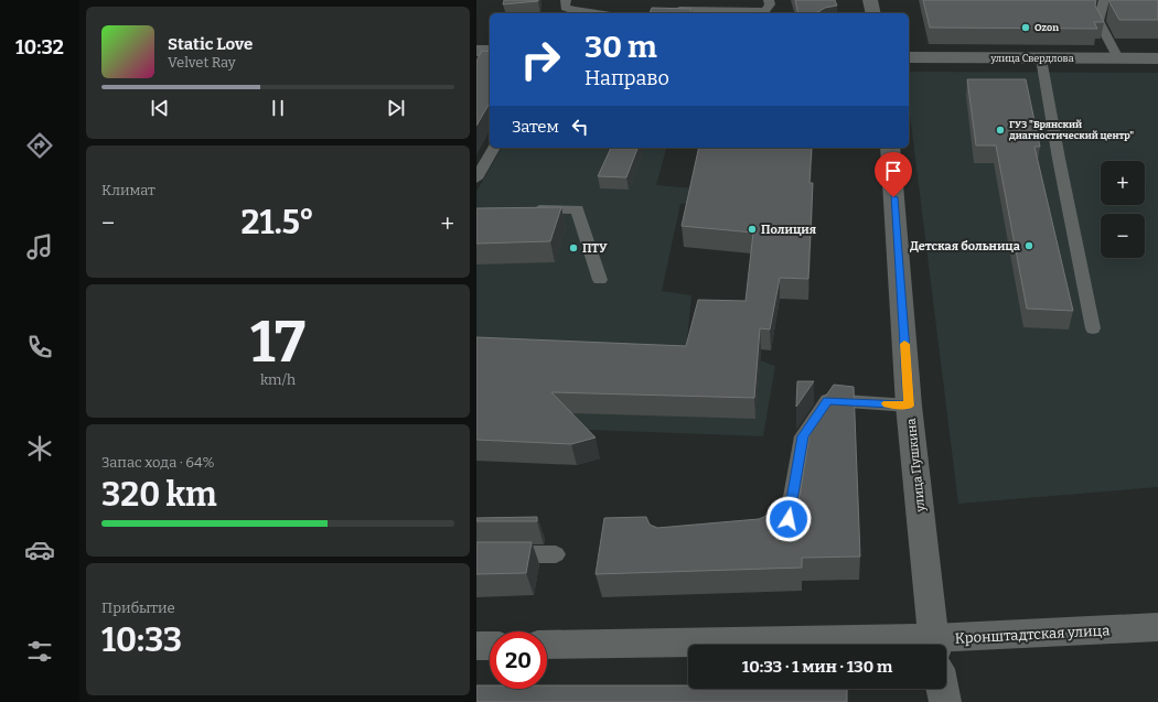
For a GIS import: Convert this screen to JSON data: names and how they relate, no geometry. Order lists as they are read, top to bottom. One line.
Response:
{"streets":{"street":["улица Свердлова","улица Пушкина","Кронштадтская улица"]},"places":["Ozon","ГУЗ \"Брянский диагностический центр\"","Полиция","Детская больница","ПТУ"],"page":{"tabs":"10:32","turn":["30 m","Направо"],"song":["Static Love","Velvet Ray"],"then":"Затем","tile":["Климат",["17","km/h"],["Запас хода · 64%","320 km"],["Прибытие","10:33"]],"map_buttons":["+","−"],"heat":["−","21.5°","+"],"limit":"20","trip":"10:33 · 1 мин · 130 m"}}
